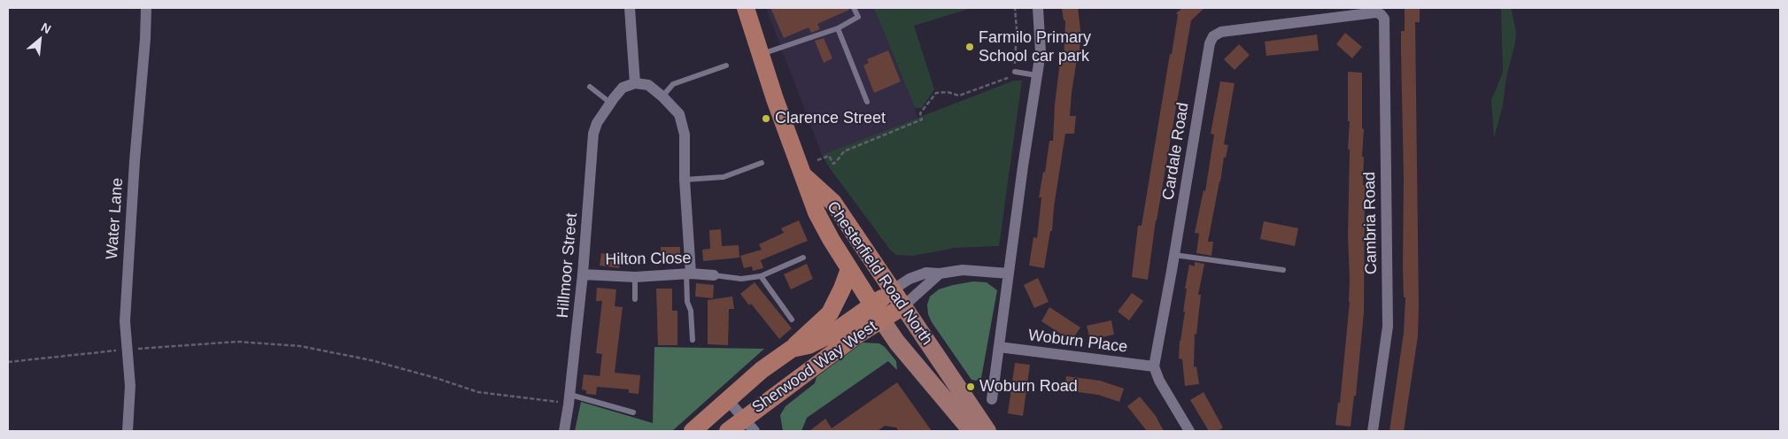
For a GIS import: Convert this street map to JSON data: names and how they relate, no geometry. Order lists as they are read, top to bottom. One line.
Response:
{"streets":{"highway":["Chesterfield Road North","Sherwood Way West"],"street":["Cardale Road","Water Lane","Cambria Road","Hilton Close","Hillmoor Street","Woburn Place"]},"crossings":[["Cardale Road","Cambria Road"],["Cardale Road","Woburn Place"],["Hilton Close","Hillmoor Street"],["Chesterfield Road North","Sherwood Way West"]],"places":["Farmilo Primary School car park","Clarence Street","Woburn Road"],"north":"top right"}
